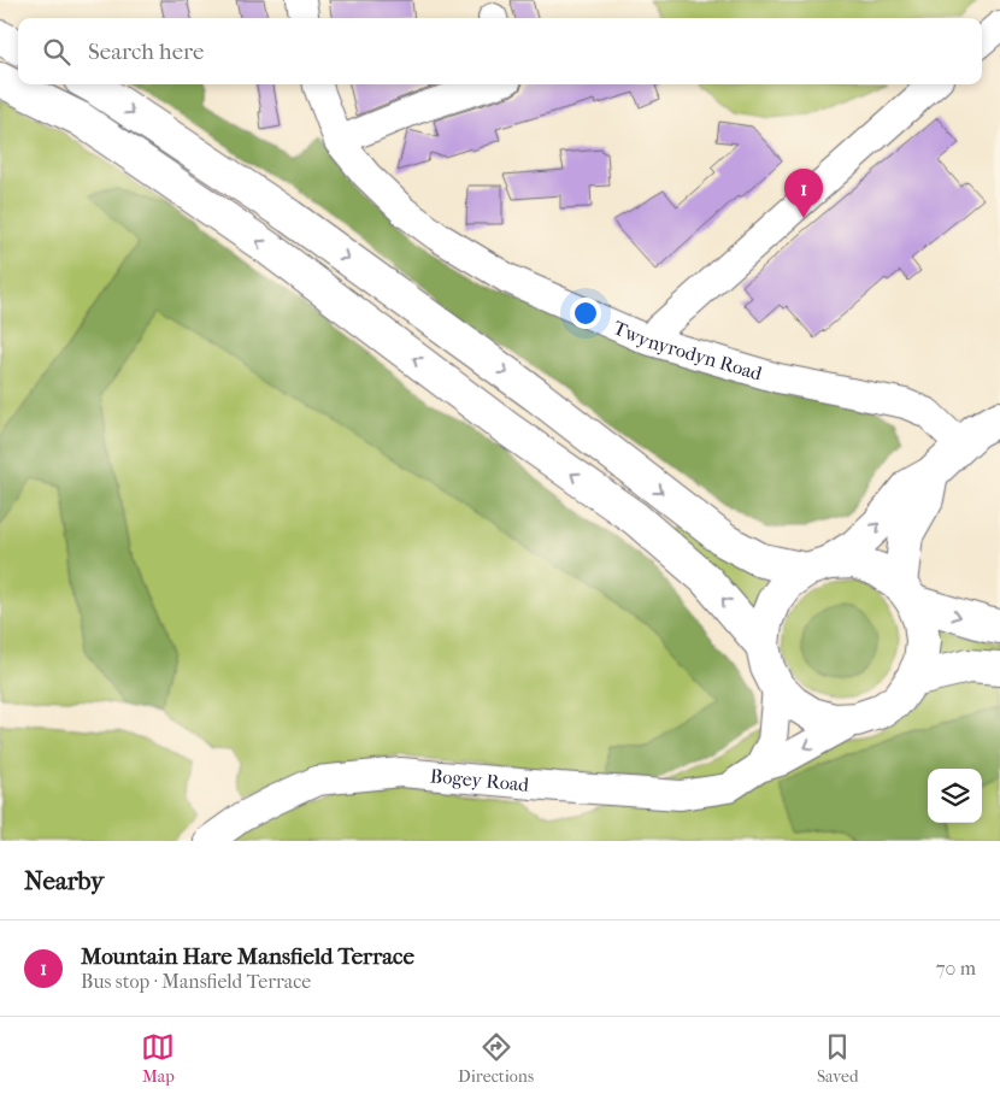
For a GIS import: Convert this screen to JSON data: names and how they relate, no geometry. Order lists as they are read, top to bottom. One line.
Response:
{"streets":{"street":["Twynyrodyn Road","Bogey Road"]},"page":{"search":"Search here","pins":"1","heading":"Nearby","list":[{"mark":"1","name":"Mountain Hare Mansfield Terrace","note":"Bus stop · Mansfield Terrace","value":"70 m"}],"nav":["Map","Directions","Saved"]}}
